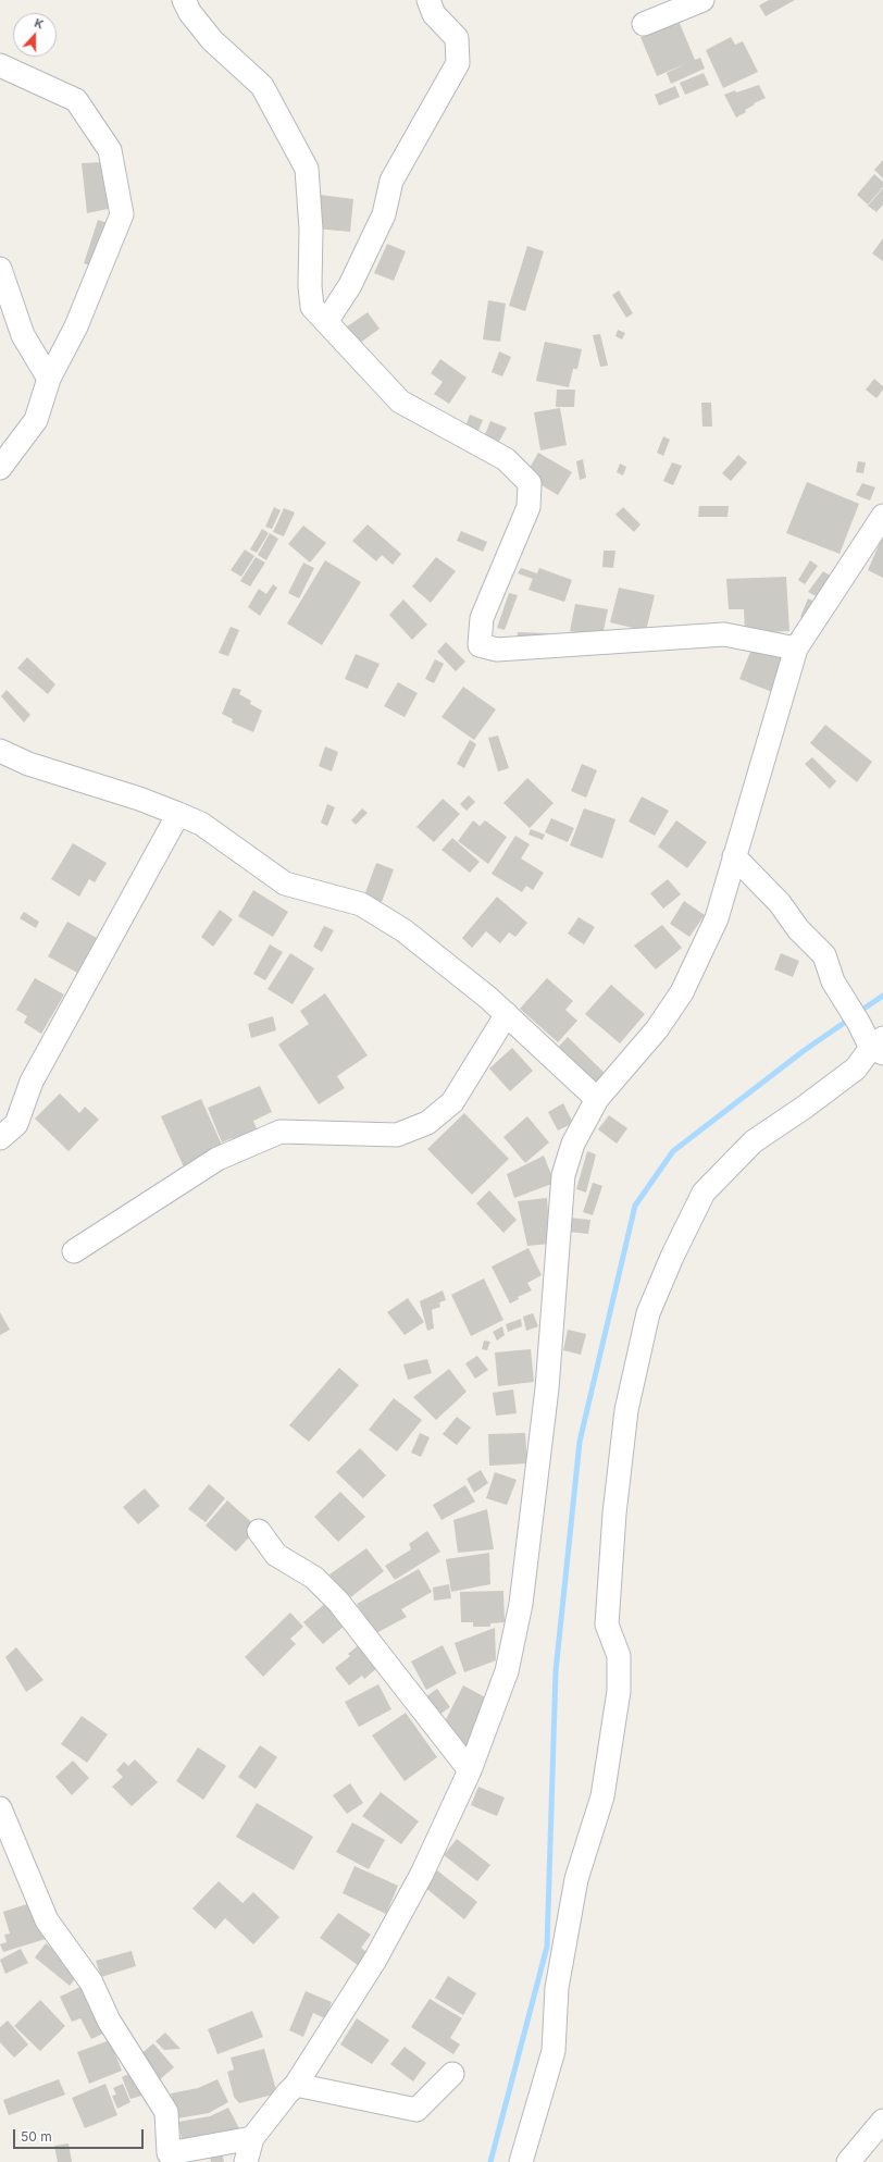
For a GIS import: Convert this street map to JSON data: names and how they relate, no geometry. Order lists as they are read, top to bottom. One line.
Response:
{"scale_bar":"50 m","north":"top"}
